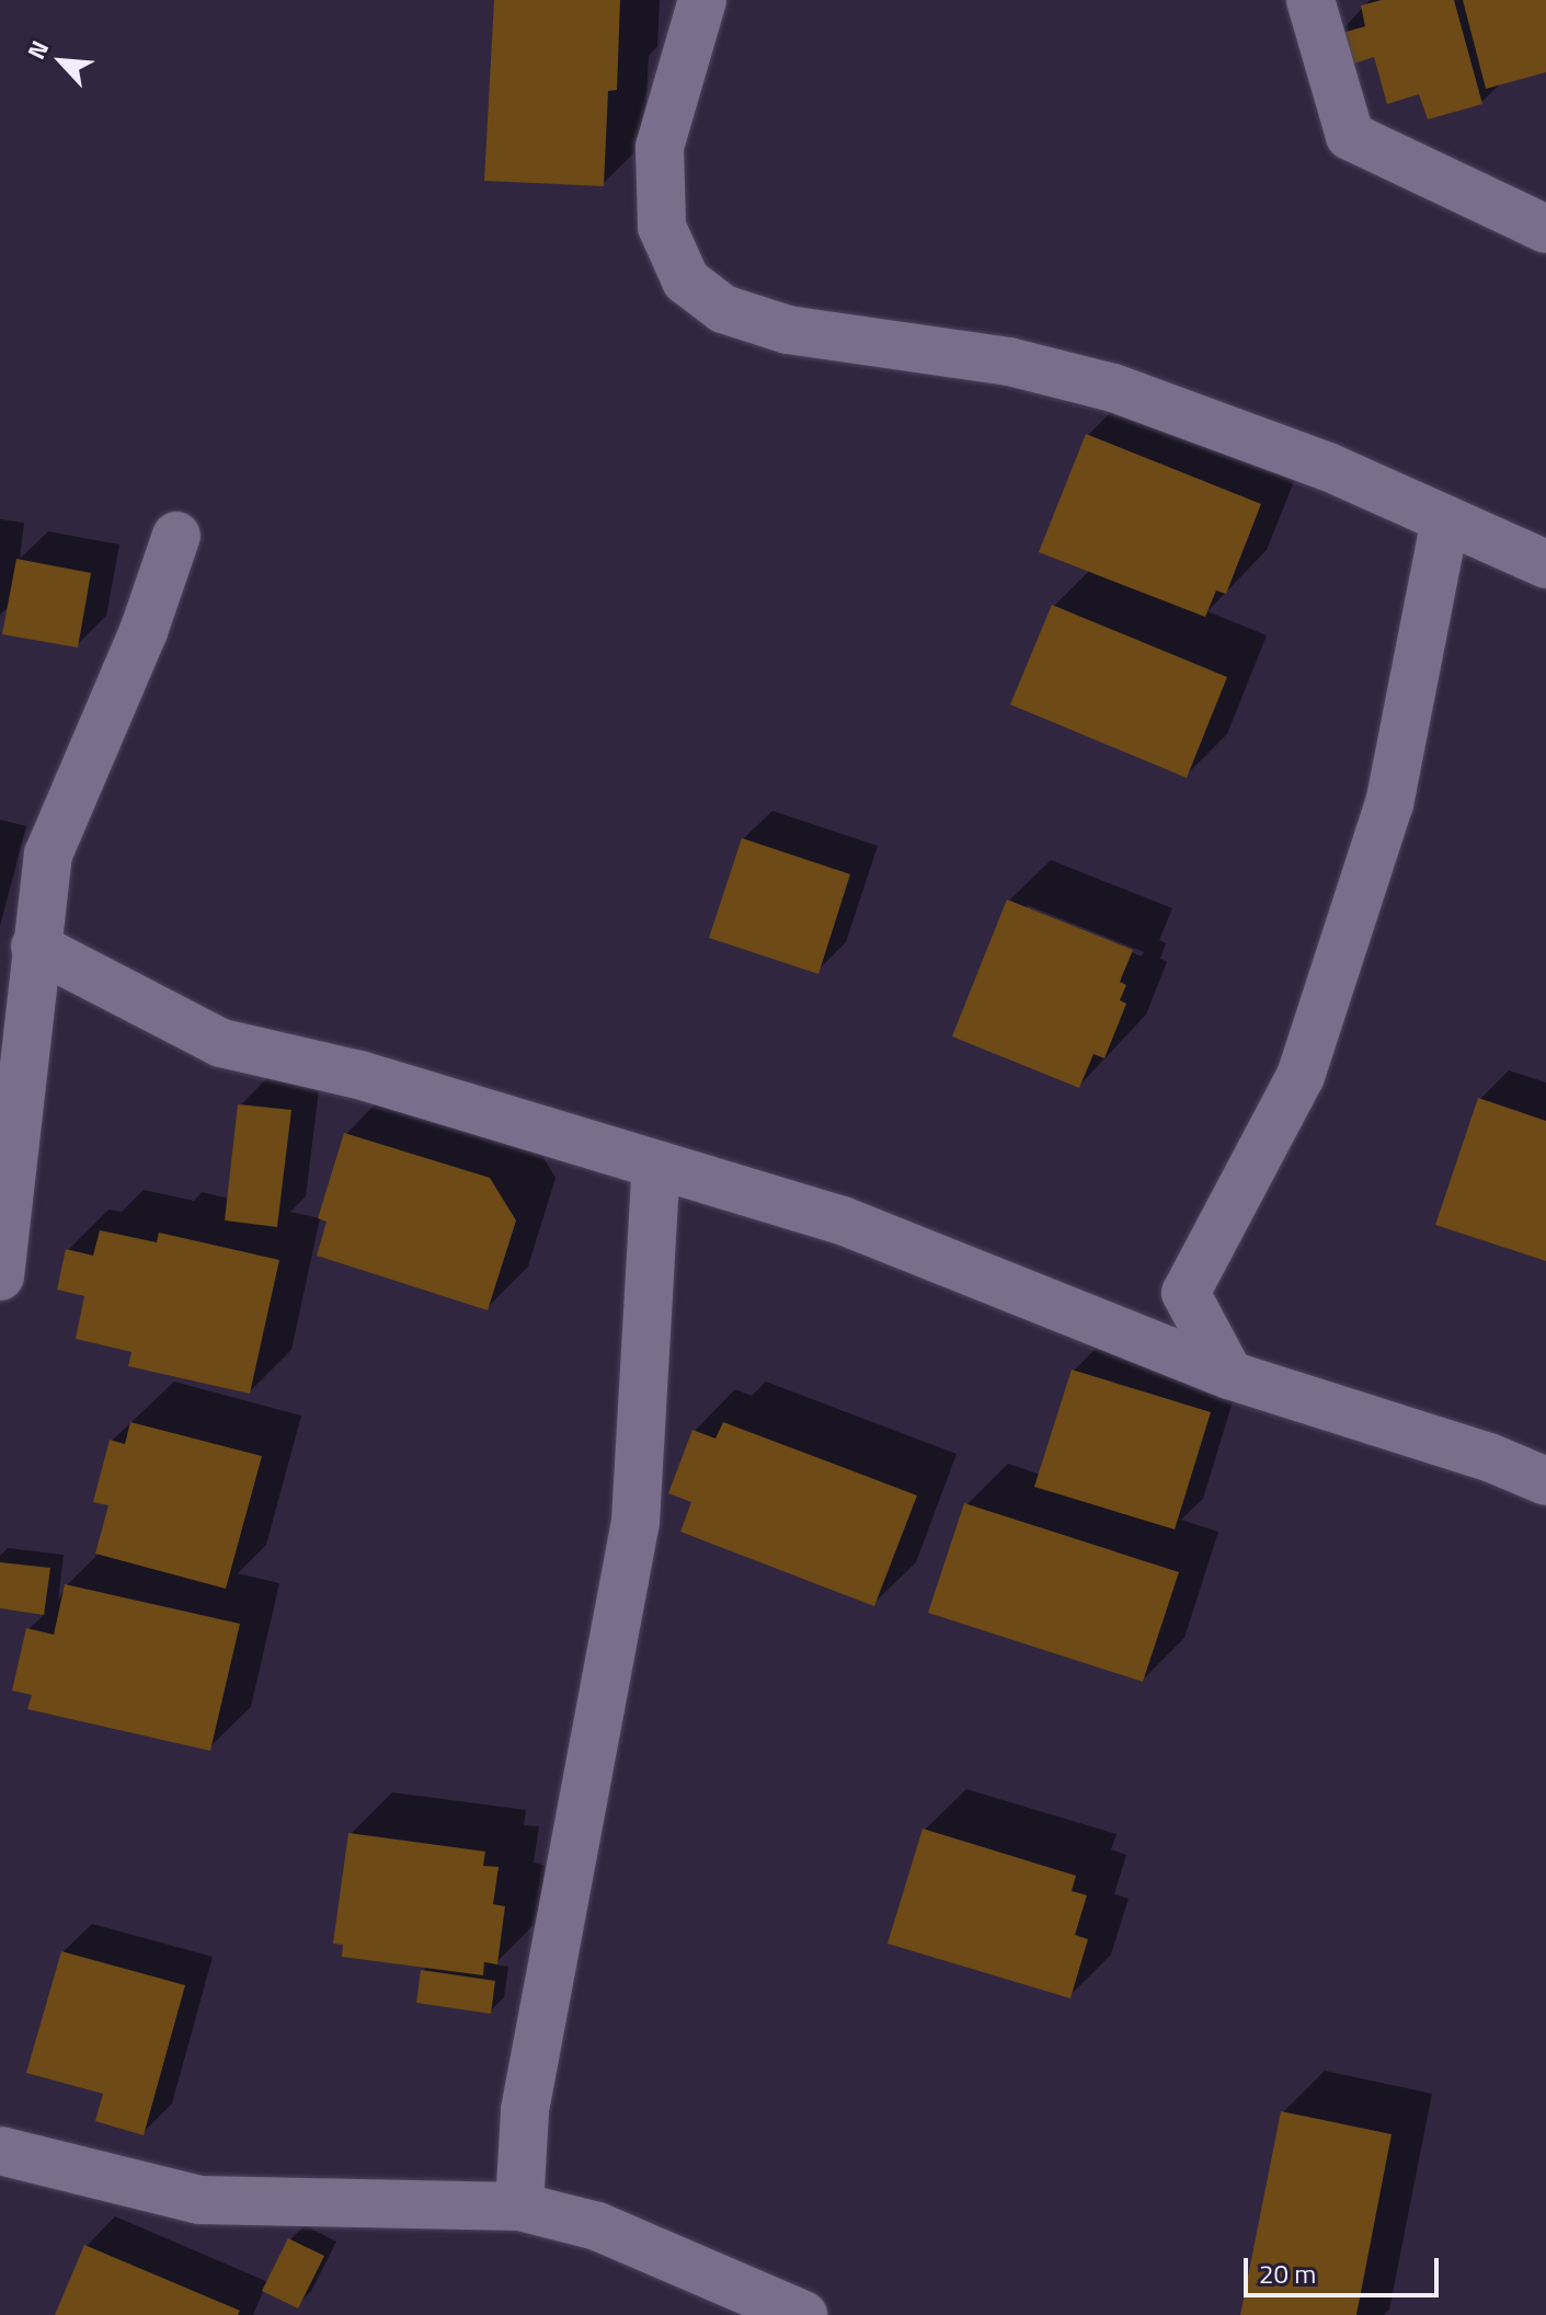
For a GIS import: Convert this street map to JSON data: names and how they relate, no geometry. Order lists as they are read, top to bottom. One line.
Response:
{"scale_bar":"20 m","north":"top left"}
